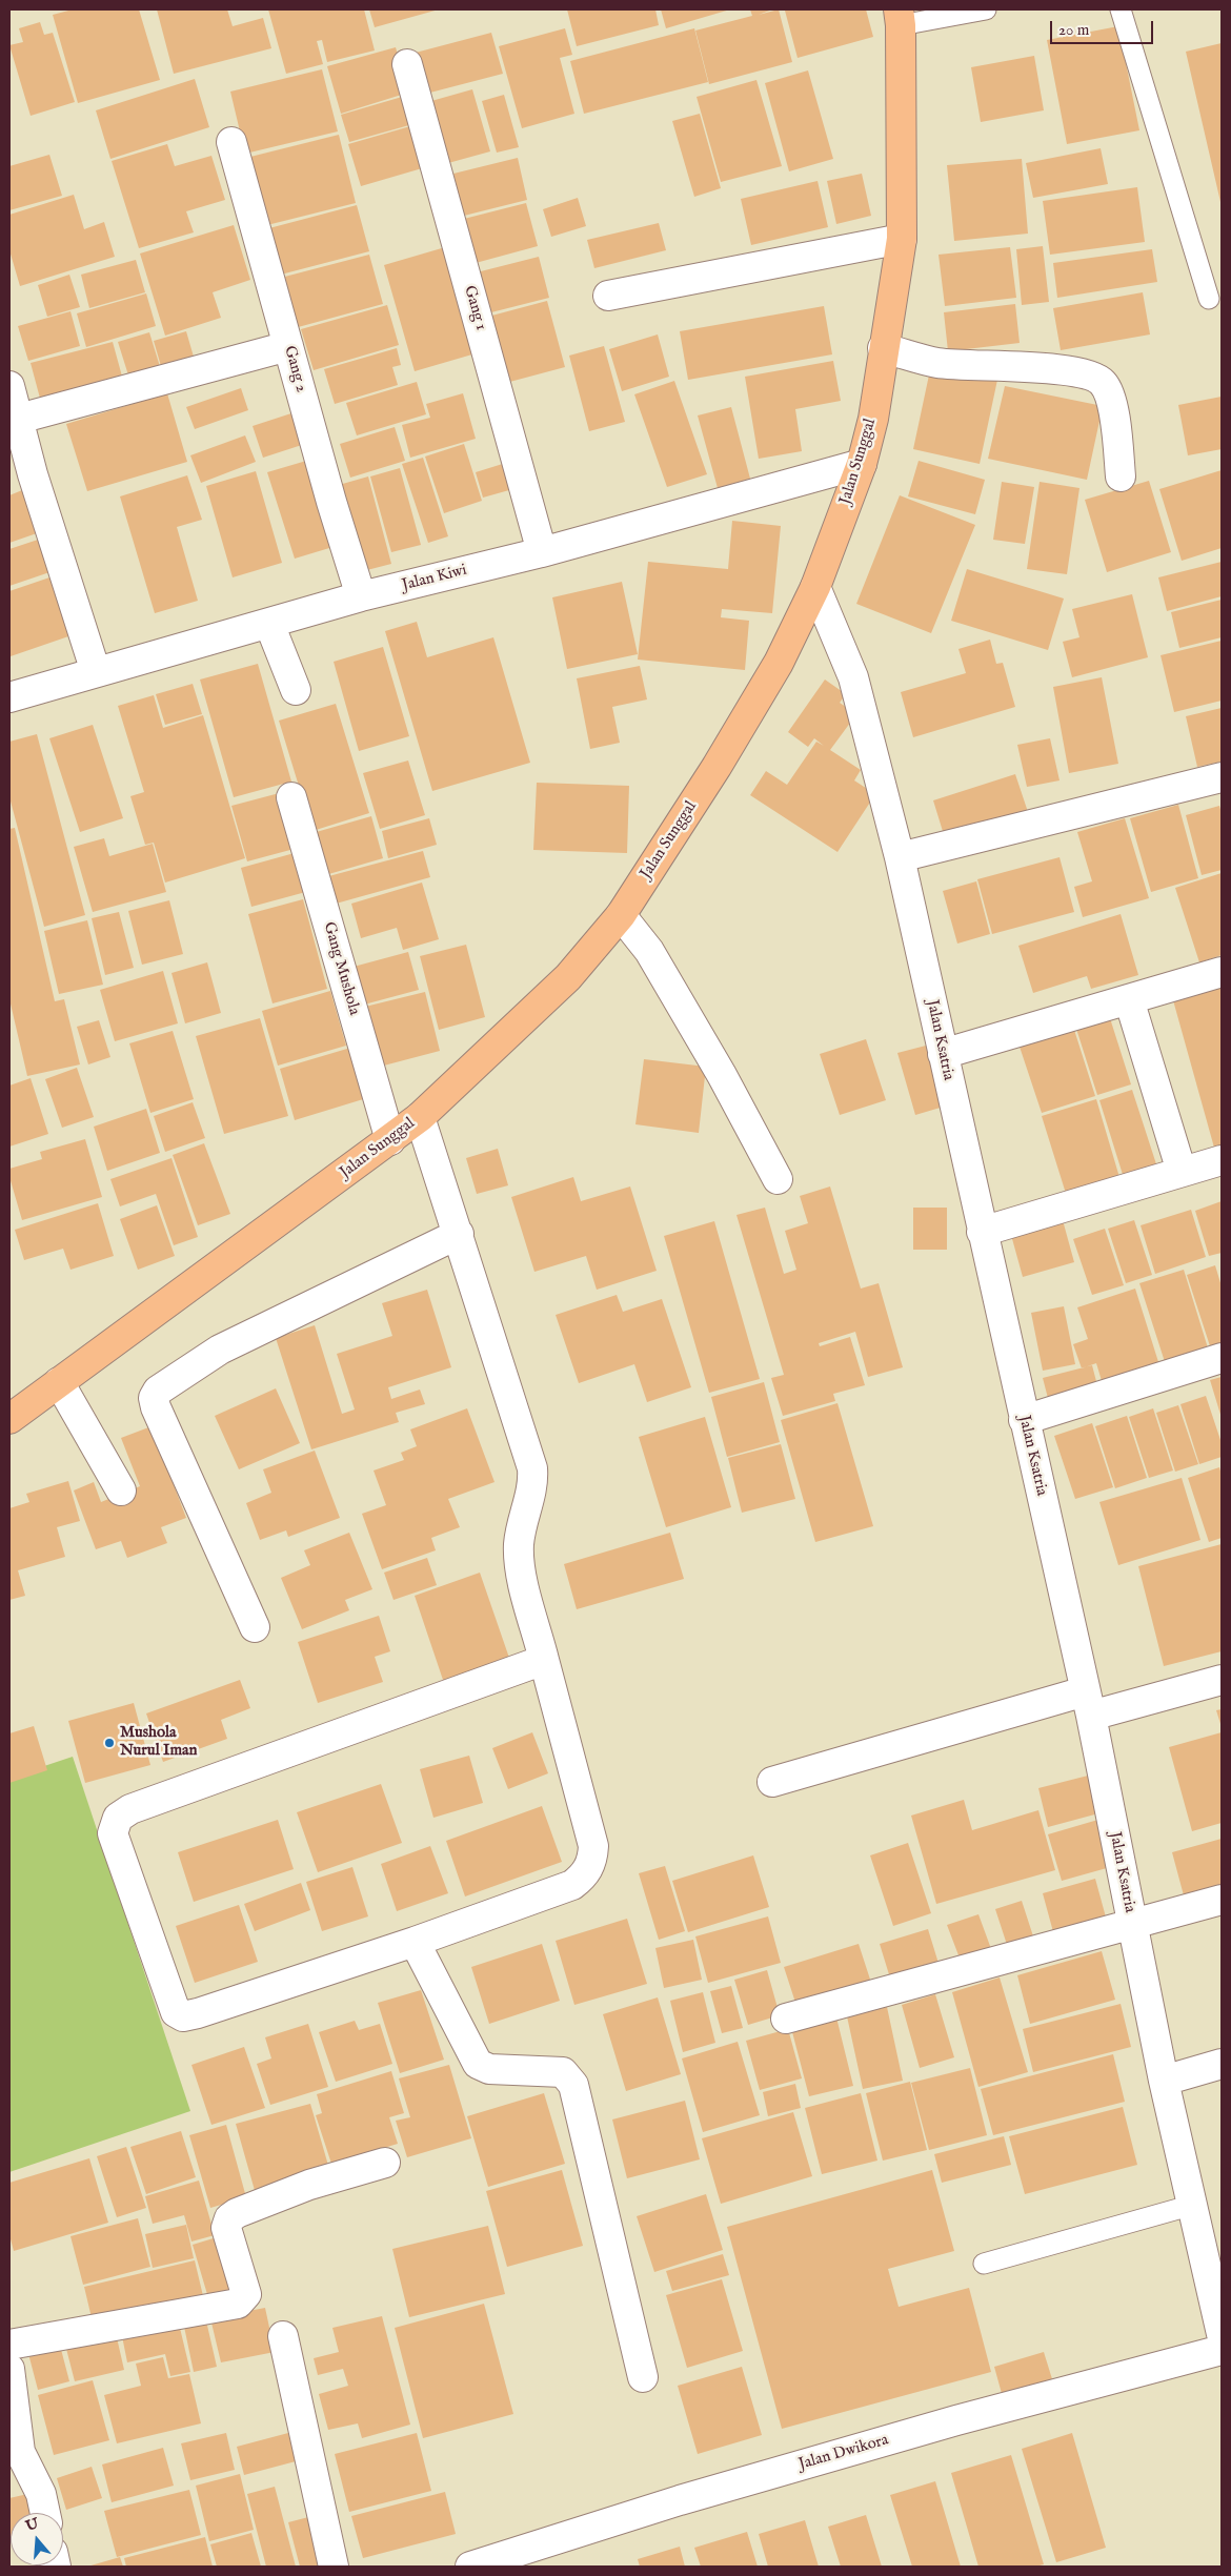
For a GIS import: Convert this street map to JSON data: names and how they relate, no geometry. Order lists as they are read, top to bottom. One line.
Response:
{"streets":{"main road":["Jalan Sunggal"],"street":["Gang 1","Gang 2","Jalan Kiwi","Gang Mushola","Jalan Ksatria","Jalan Dwikora"]},"crossings":[["Gang 1","Jalan Kiwi"],["Gang 2","Jalan Kiwi"],["Jalan Sunggal","Jalan Kiwi"],["Jalan Sunggal","Gang Mushola"],["Jalan Sunggal","Jalan Ksatria"]],"places":["Mushola Nurul Iman"],"scale_bar":"20 m","north":"top"}
